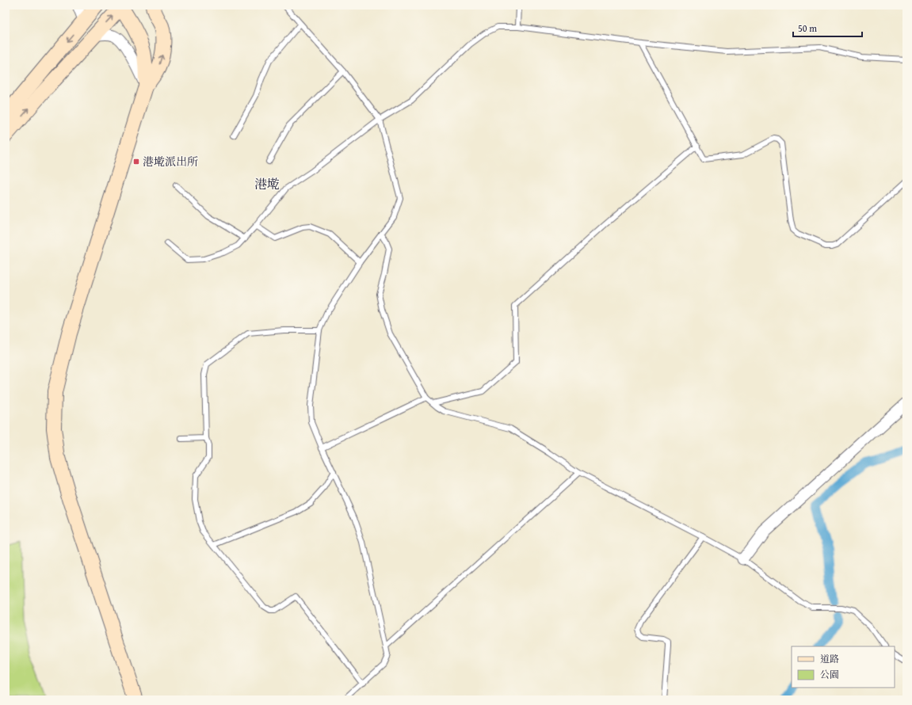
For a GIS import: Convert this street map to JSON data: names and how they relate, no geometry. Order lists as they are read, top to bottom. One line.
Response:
{"districts":["港墘"],"places":{"transit":["港墘派出所"]},"legend":["道路","公園"],"scale_bar":"50 m"}
